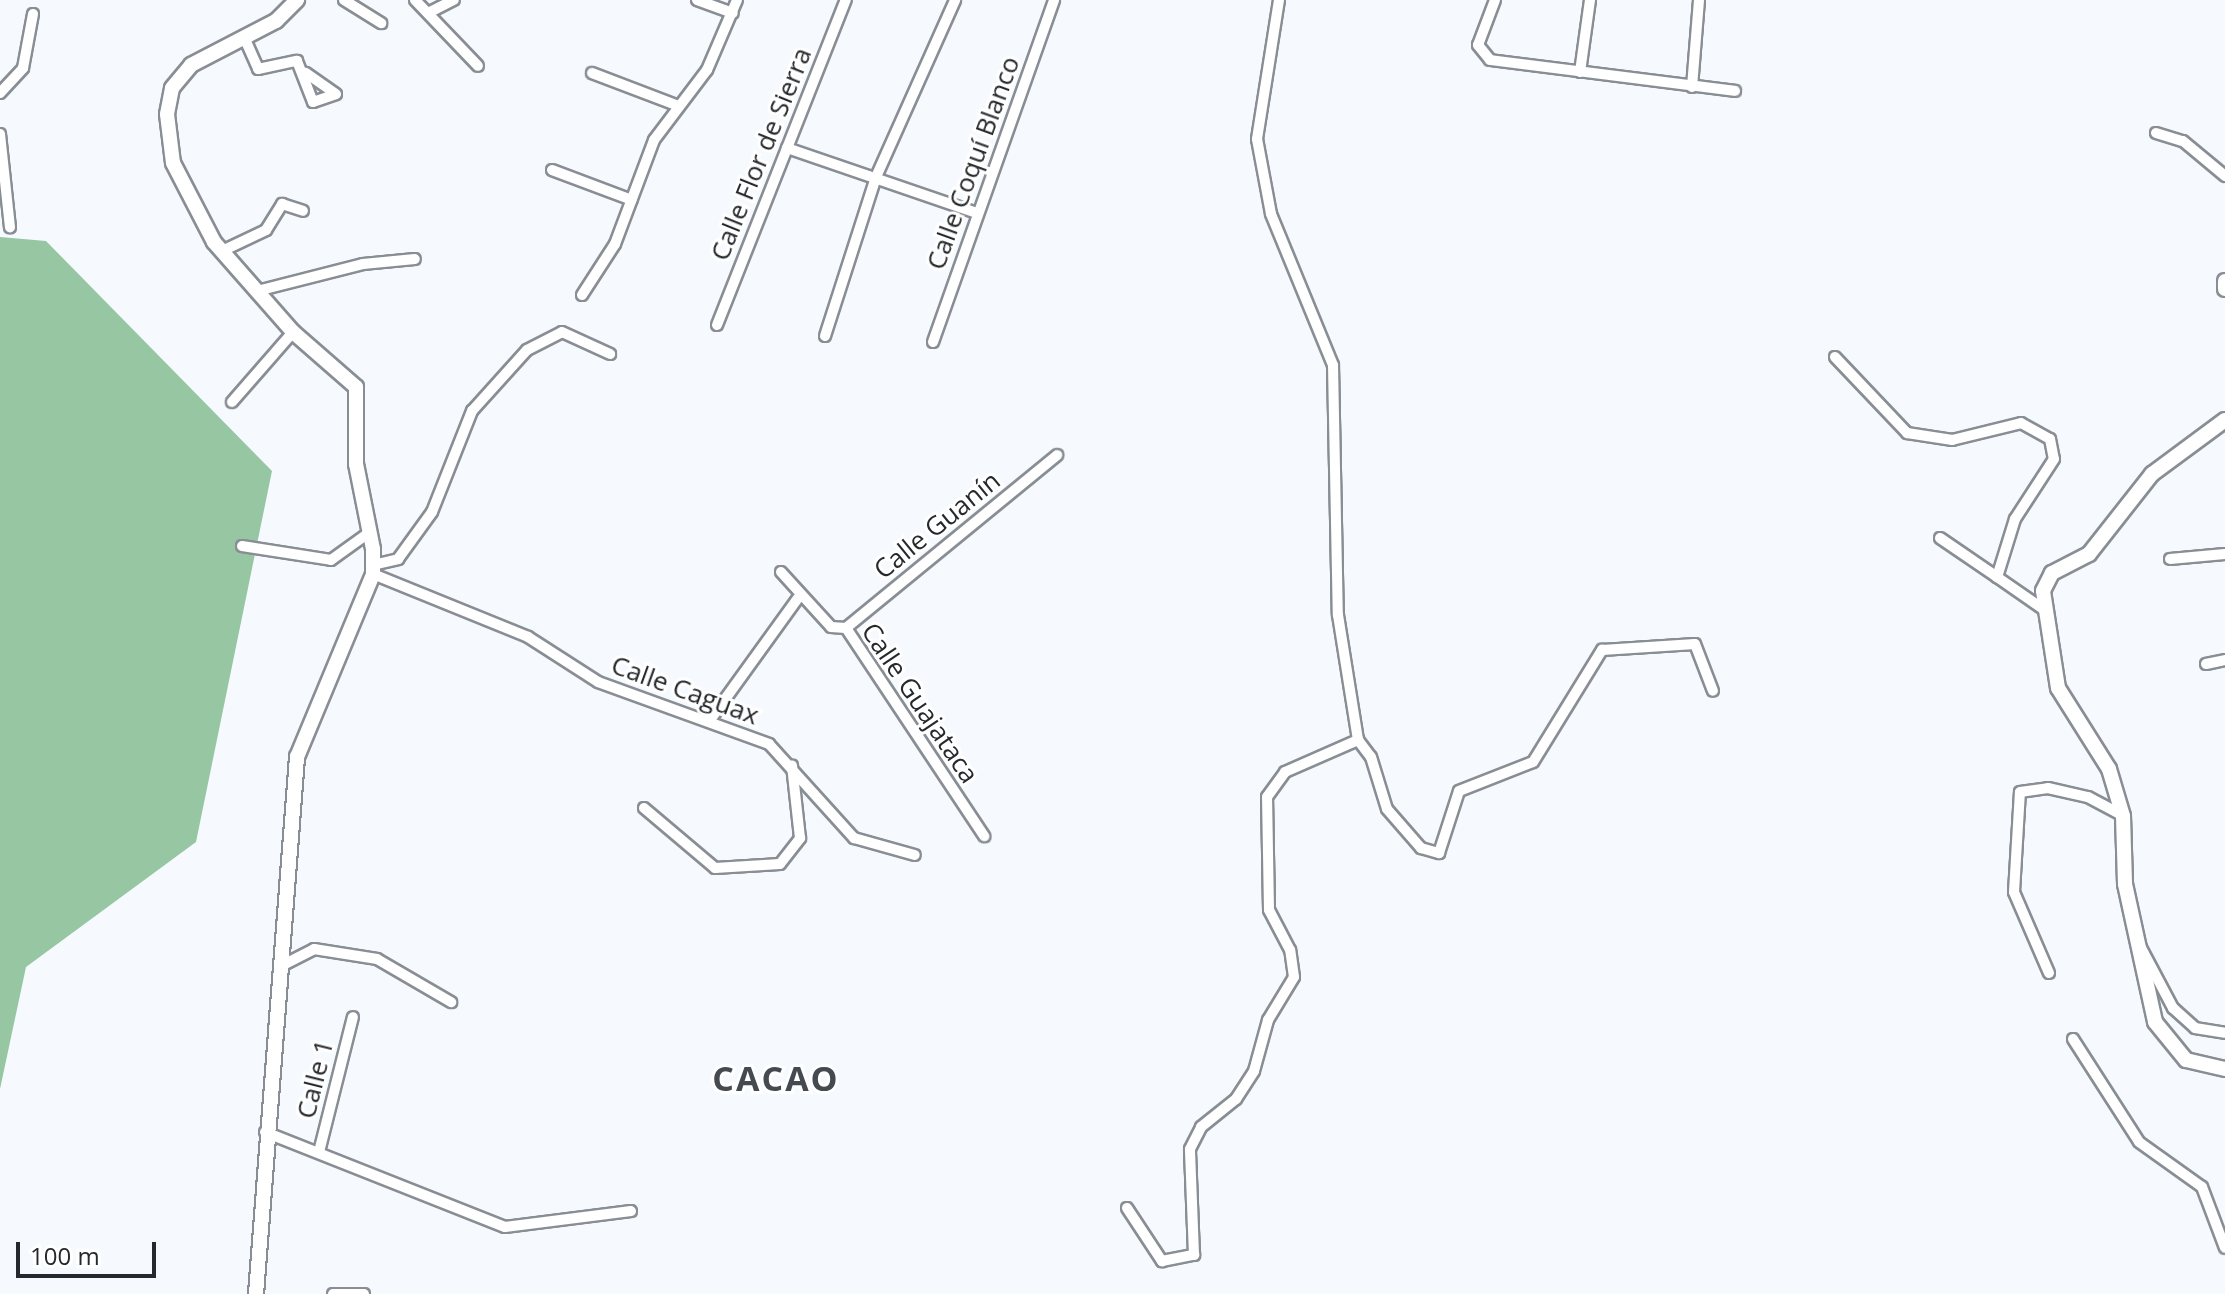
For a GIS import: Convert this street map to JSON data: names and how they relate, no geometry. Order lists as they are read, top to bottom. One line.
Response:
{"streets":{"street":["Calle Flor de Sierra","Calle Coquí Blanco","Calle Guanín","Calle Caguax","Calle Guajataca","Calle 1"]},"crossings":[["Calle Guanín","Calle Guajataca"]],"districts":["CACAO"],"scale_bar":"100 m"}
